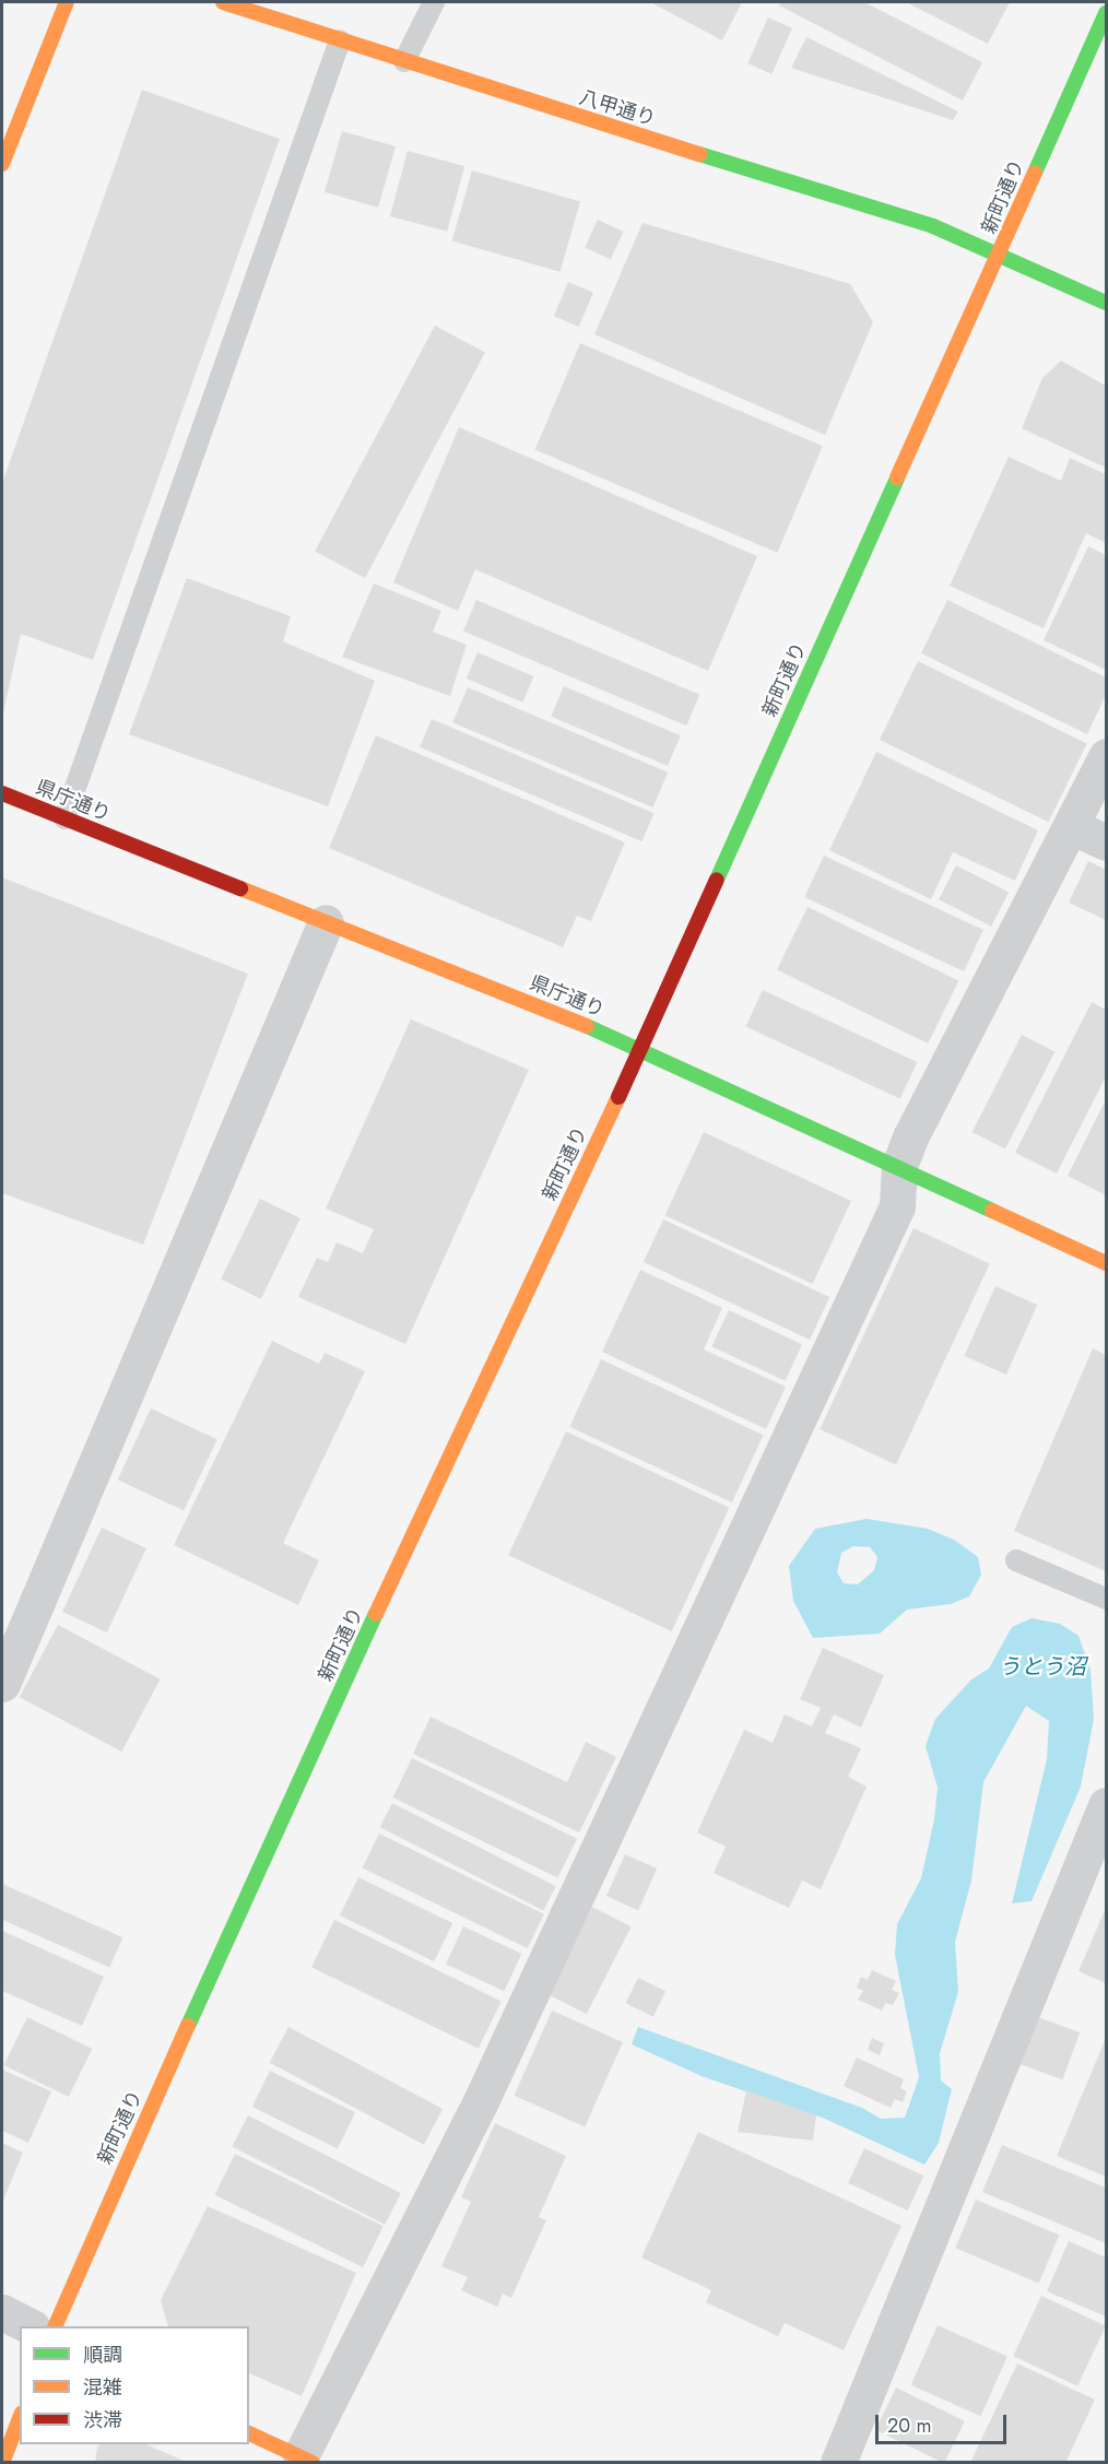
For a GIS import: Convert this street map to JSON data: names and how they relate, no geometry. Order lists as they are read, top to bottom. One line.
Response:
{"streets":{"main road":["八甲通り","新町通り","県庁通り"]},"crossings":[["八甲通り","新町通り"],["新町通り","県庁通り"]],"water":["うとう沼"],"legend":["順調","混雑","渋滞"],"scale_bar":"20 m"}
